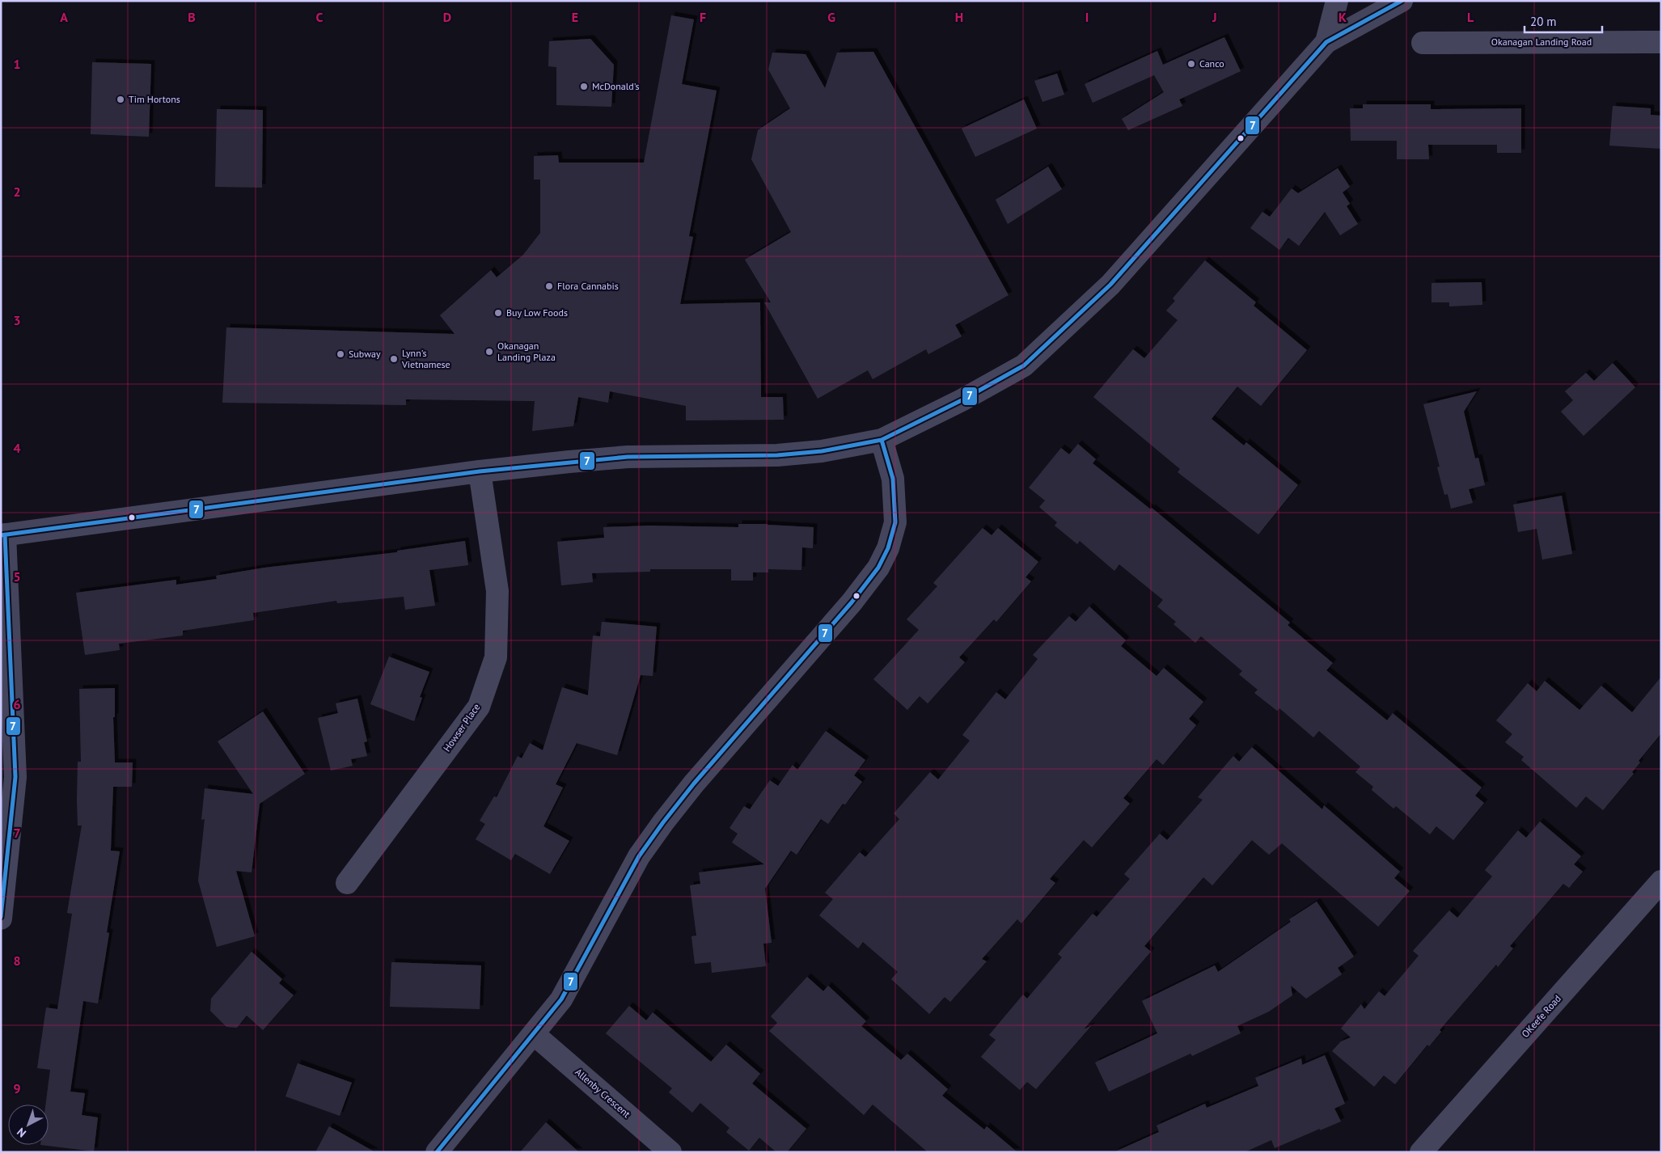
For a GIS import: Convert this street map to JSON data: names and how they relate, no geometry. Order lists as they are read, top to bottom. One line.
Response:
{"streets":{"street":["Okanagan Landing Road","Howser Place","OKeefe Road","Allenby Crescent"]},"places":["Canco","McDonald's","Tim Hortons","Flora Cannabis","Buy Low Foods","Okanagan Landing Plaza","Subway","Lynn's Vietnamese"],"lines":["transit line 7"],"scale_bar":"20 m","north":"bottom left","grid":{"columns":["A","B","C","D","E","F","G","H","I","J","K","L"],"rows":["1","2","3","4","5","6","7","8","9"]}}
